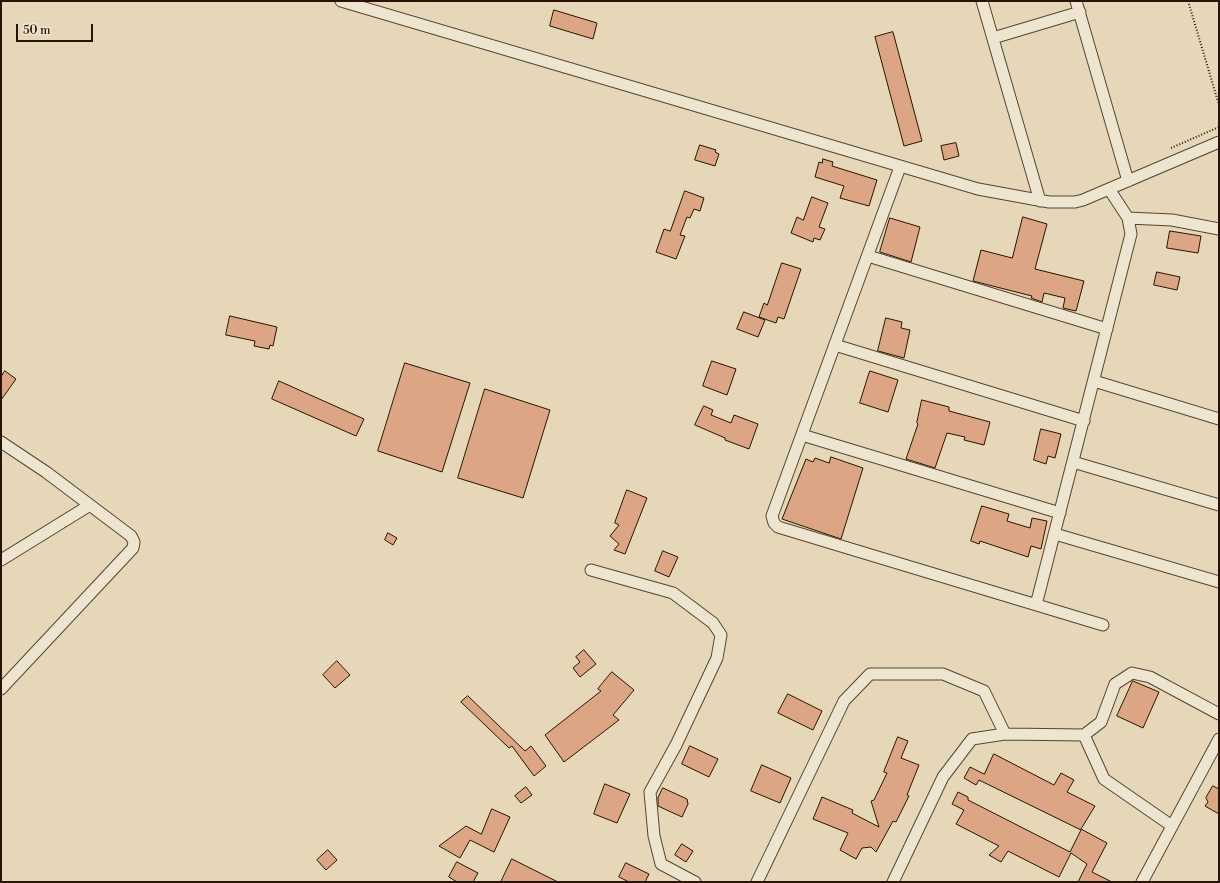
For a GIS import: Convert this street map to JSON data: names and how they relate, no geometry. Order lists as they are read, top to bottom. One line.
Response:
{"scale_bar":"50 m"}
